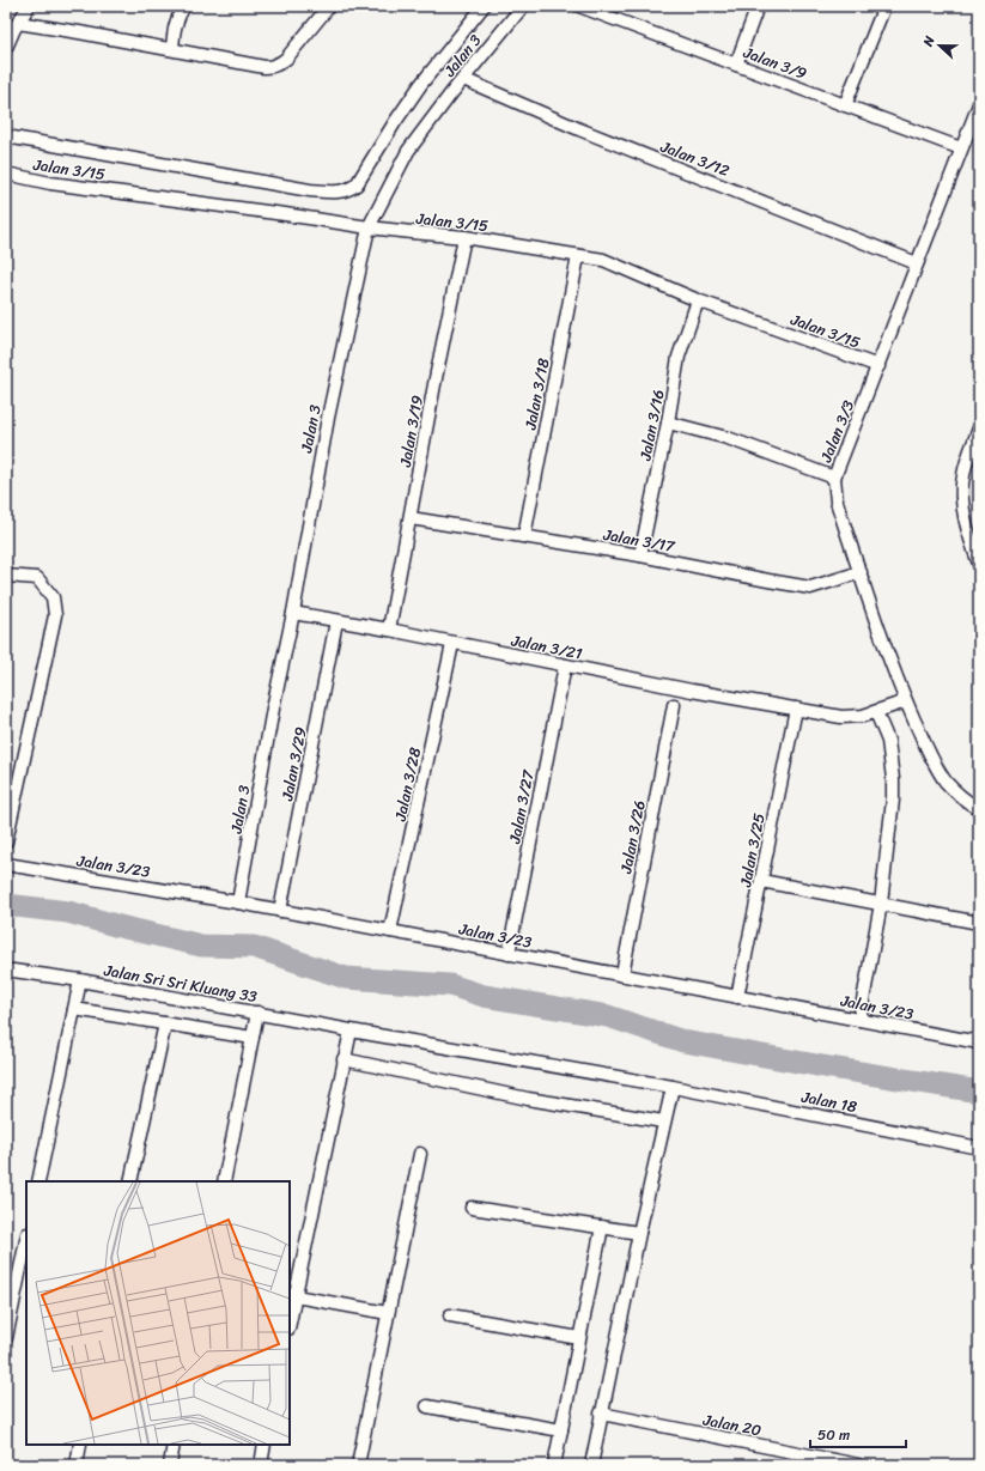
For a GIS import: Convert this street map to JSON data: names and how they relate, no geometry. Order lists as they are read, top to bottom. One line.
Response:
{"streets":{"street":["Jalan 3","Jalan 3/9","Jalan 3/12","Jalan 3/15","Jalan 3/18","Jalan 3/16","Jalan 3/19","Jalan 3/3","Jalan 3/17","Jalan 3/21","Jalan 3/29","Jalan 3/28","Jalan 3/27","Jalan 3/26","Jalan 3/25","Jalan 3/23","Jalan Sri Sri Kluang 33","Jalan 18","Jalan 20"]},"crossings":[["Jalan 3","Jalan 3/12"],["Jalan 3","Jalan 3/15"],["Jalan 3","Jalan 3/21"],["Jalan 3","Jalan 3/23"],["Jalan 3/9","Jalan 3/3"],["Jalan 3/12","Jalan 3/3"],["Jalan 3/15","Jalan 3/18"],["Jalan 3/15","Jalan 3/16"],["Jalan 3/15","Jalan 3/19"],["Jalan 3/15","Jalan 3/3"],["Jalan 3/18","Jalan 3/17"],["Jalan 3/16","Jalan 3/17"],["Jalan 3/19","Jalan 3/17"],["Jalan 3/19","Jalan 3/21"],["Jalan 3/3","Jalan 3/17"],["Jalan 3/3","Jalan 3/21"],["Jalan 3/21","Jalan 3/29"],["Jalan 3/21","Jalan 3/28"],["Jalan 3/21","Jalan 3/27"],["Jalan 3/21","Jalan 3/25"],["Jalan 3/29","Jalan 3/23"],["Jalan 3/28","Jalan 3/23"],["Jalan 3/27","Jalan 3/23"],["Jalan 3/26","Jalan 3/23"],["Jalan 3/25","Jalan 3/23"],["Jalan Sri Sri Kluang 33","Jalan 18"]],"scale_bar":"50 m","north":"left"}
